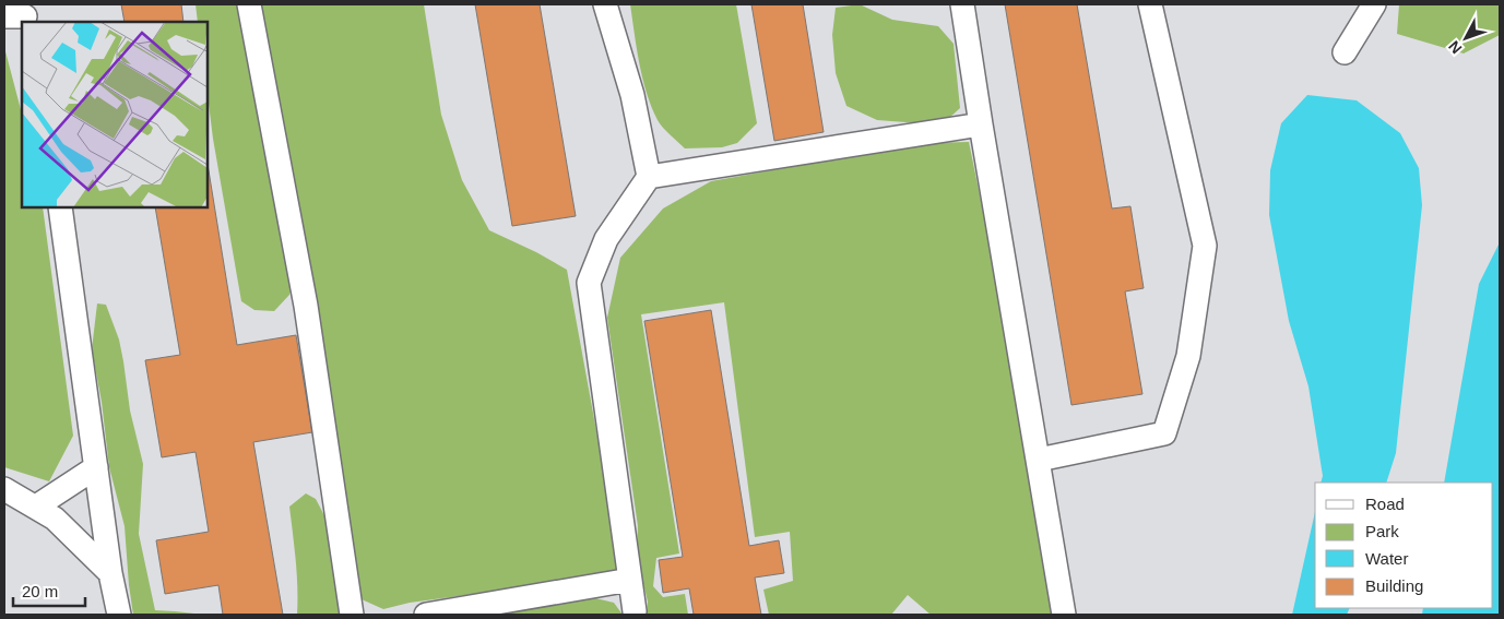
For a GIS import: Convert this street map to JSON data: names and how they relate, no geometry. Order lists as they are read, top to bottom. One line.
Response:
{"legend":["Road","Park","Water","Building"],"scale_bar":"20 m","north":"bottom left"}
